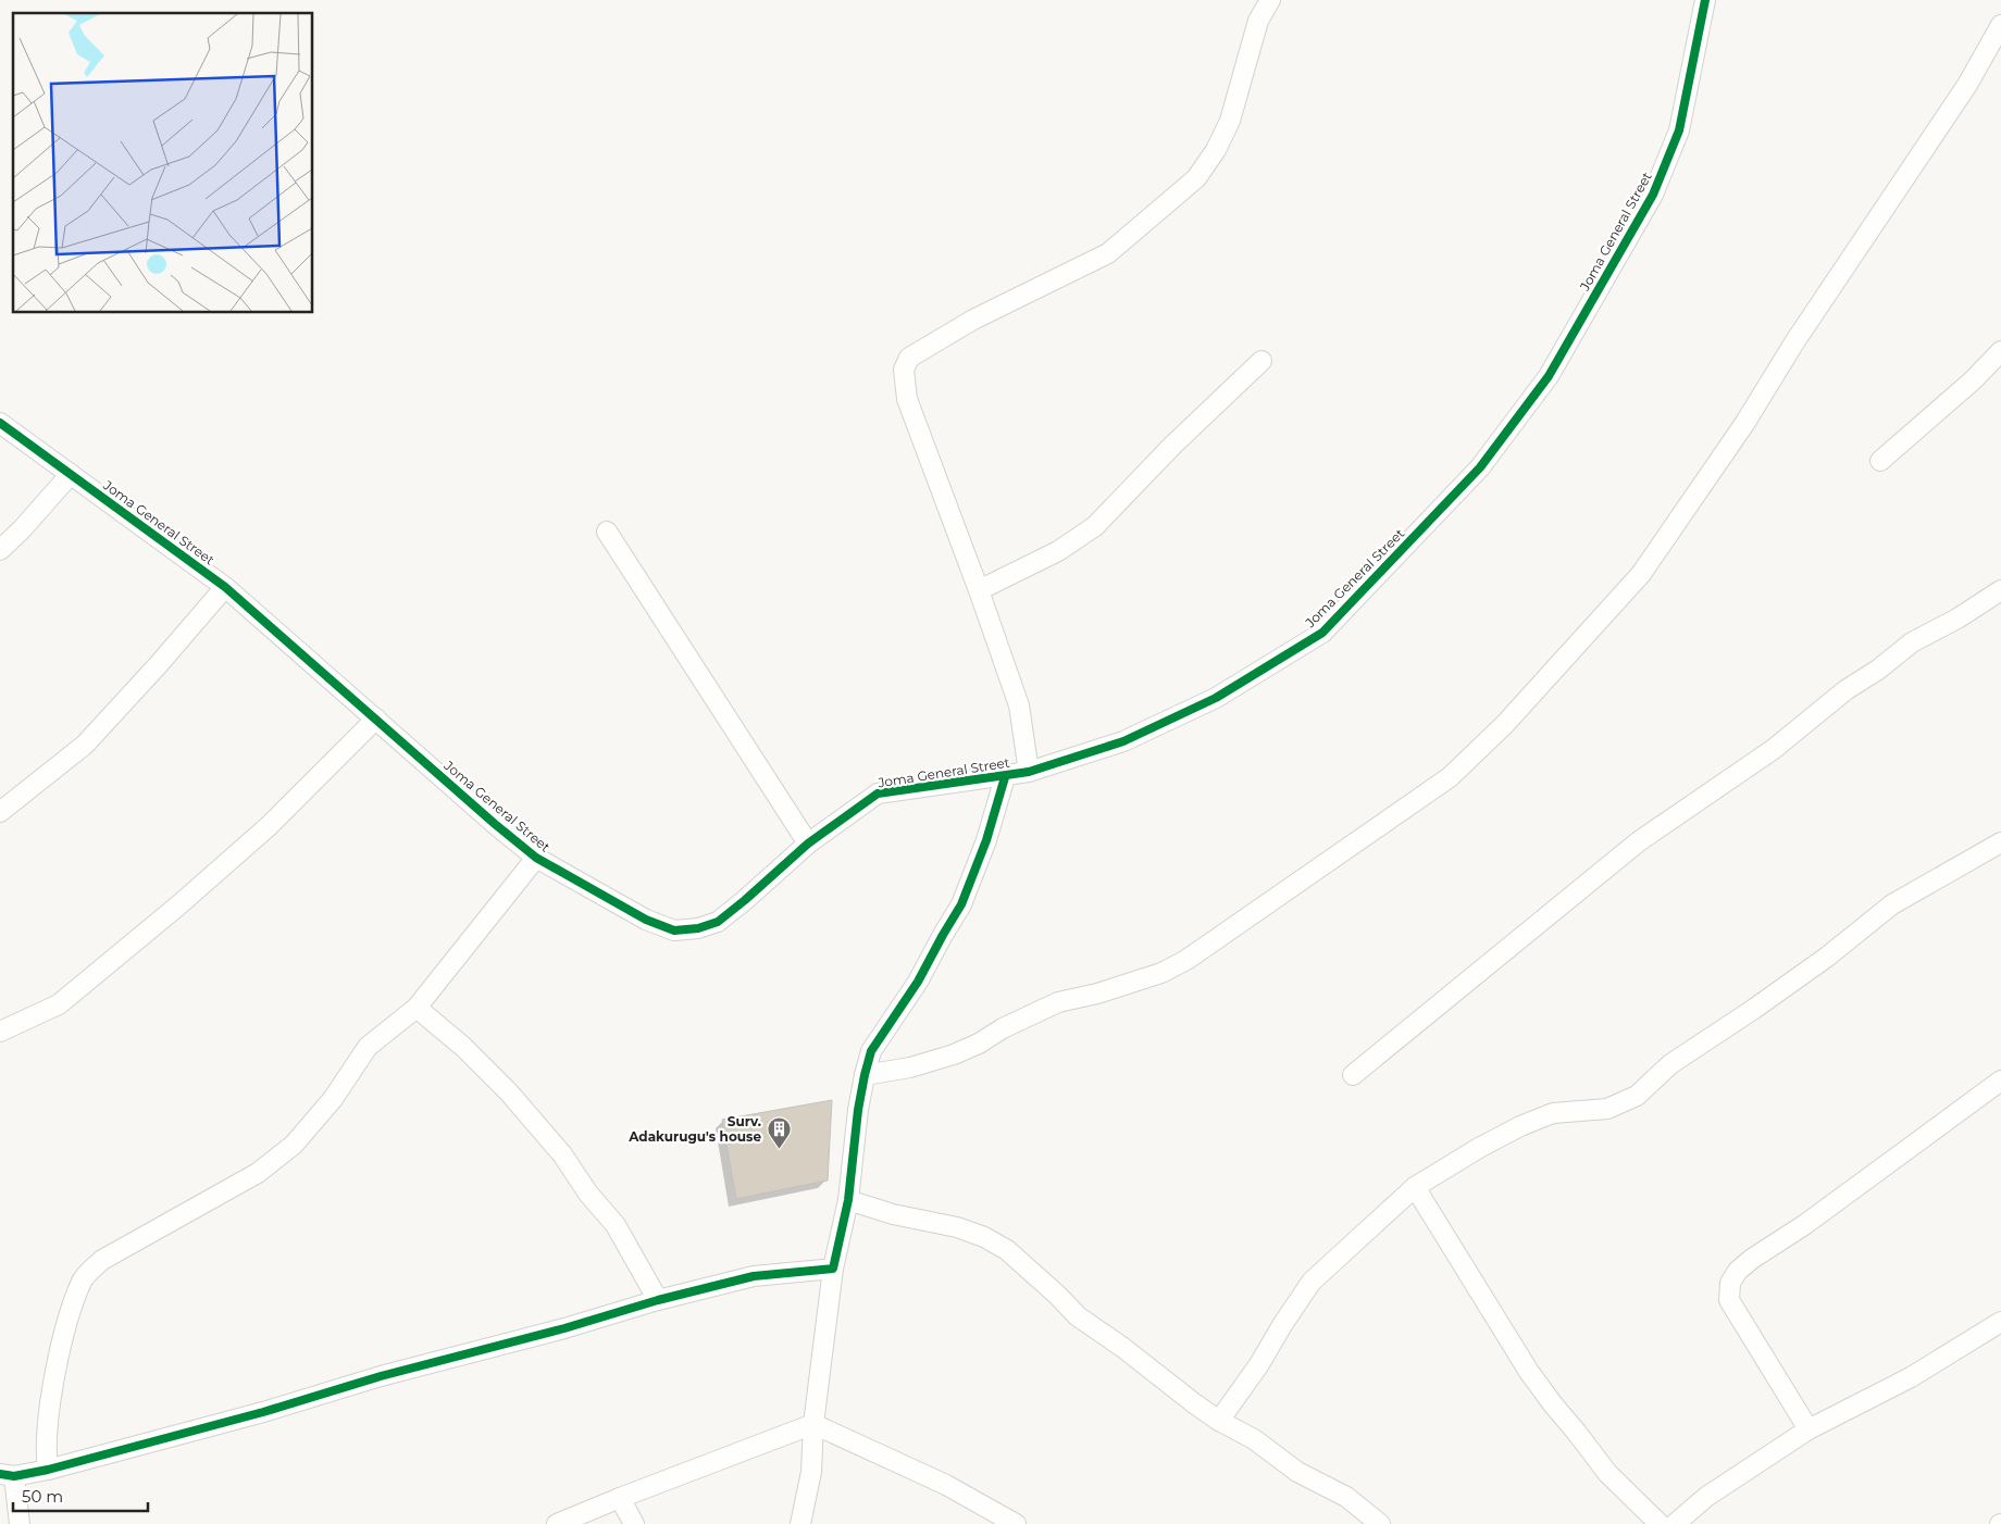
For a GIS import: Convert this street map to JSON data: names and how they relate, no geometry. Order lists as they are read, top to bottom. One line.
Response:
{"streets":{"street":["Joma General Street"]},"places":{"building":["Surv. Adakurugu's house"]},"scale_bar":"50 m"}
